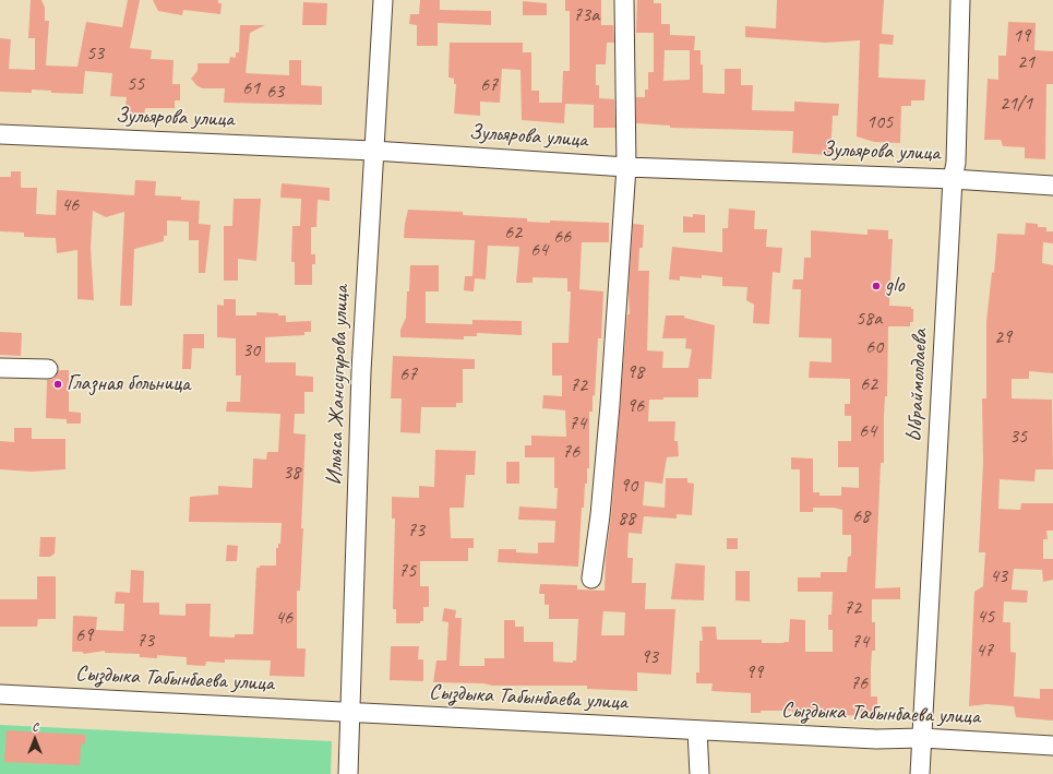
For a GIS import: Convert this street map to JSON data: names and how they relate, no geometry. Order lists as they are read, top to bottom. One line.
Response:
{"streets":{"street":["Зульярова улица","Ильяса Жансугурова улица","Ыбраймолдаева","Сыздыка Табынбаева улица"]},"crossings":[["Зульярова улица","Ильяса Жансугурова улица"],["Зульярова улица","Ыбраймолдаева"],["Ильяса Жансугурова улица","Сыздыка Табынбаева улица"],["Ыбраймолдаева","Сыздыка Табынбаева улица"]],"places":["glo","Глазная больница"],"house_numbers":["73а","19","53","21","55","67","61","63","21/1","105","46","62","66","64","58а","29","60","30","98","67","62","72","96","74","64","35","76","38","90","68","88","73","75","43","72","45","46","69","73","74","47","93","99","76"],"north":"top"}
